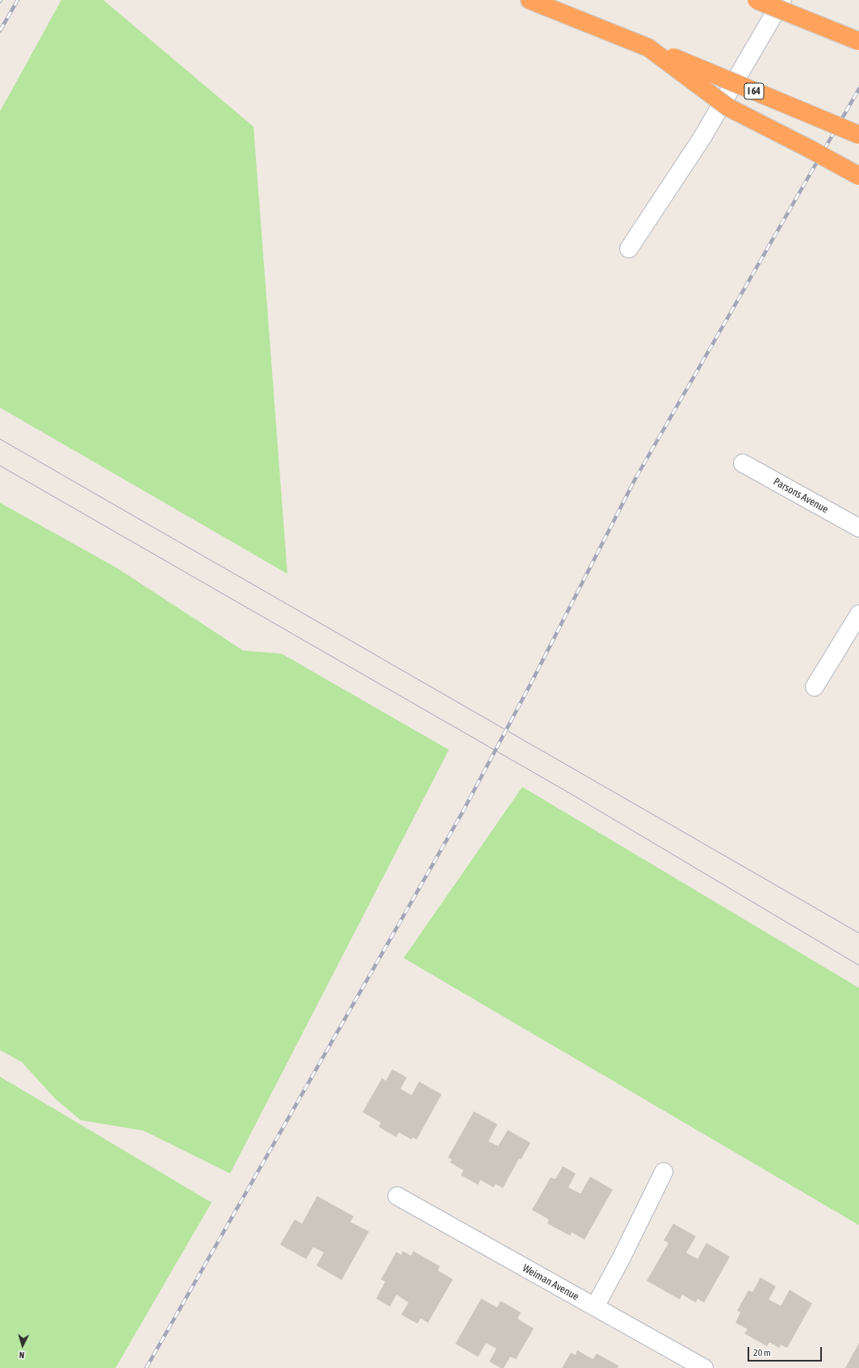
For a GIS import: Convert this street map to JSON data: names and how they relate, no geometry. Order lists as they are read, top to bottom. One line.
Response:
{"streets":{"highway":["I 64"],"street":["Parsons Avenue","Weiman Avenue"]},"scale_bar":"20 m","north":"bottom"}
